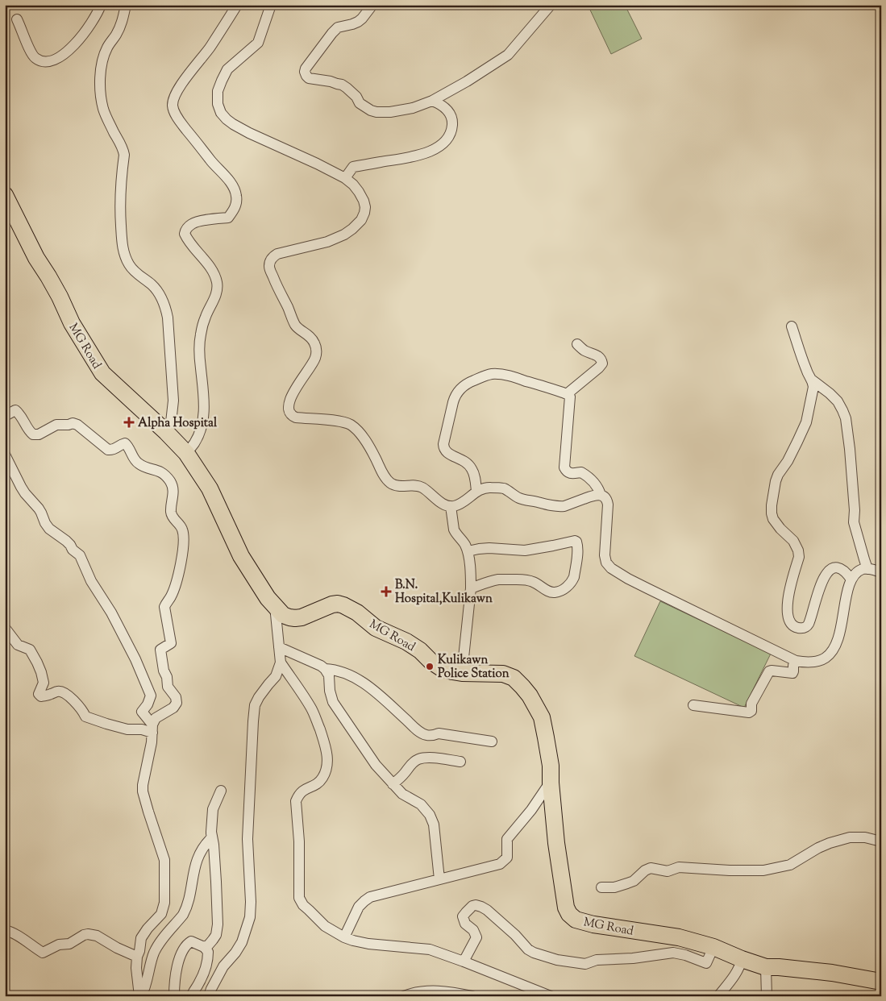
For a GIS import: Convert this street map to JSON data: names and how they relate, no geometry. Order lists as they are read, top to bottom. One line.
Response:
{"streets":{"main road":["MG Road"]},"places":{"health":["Alpha Hospital","B.N. Hospital,Kulikawn"],"other":["Kulikawn Police Station"]}}
